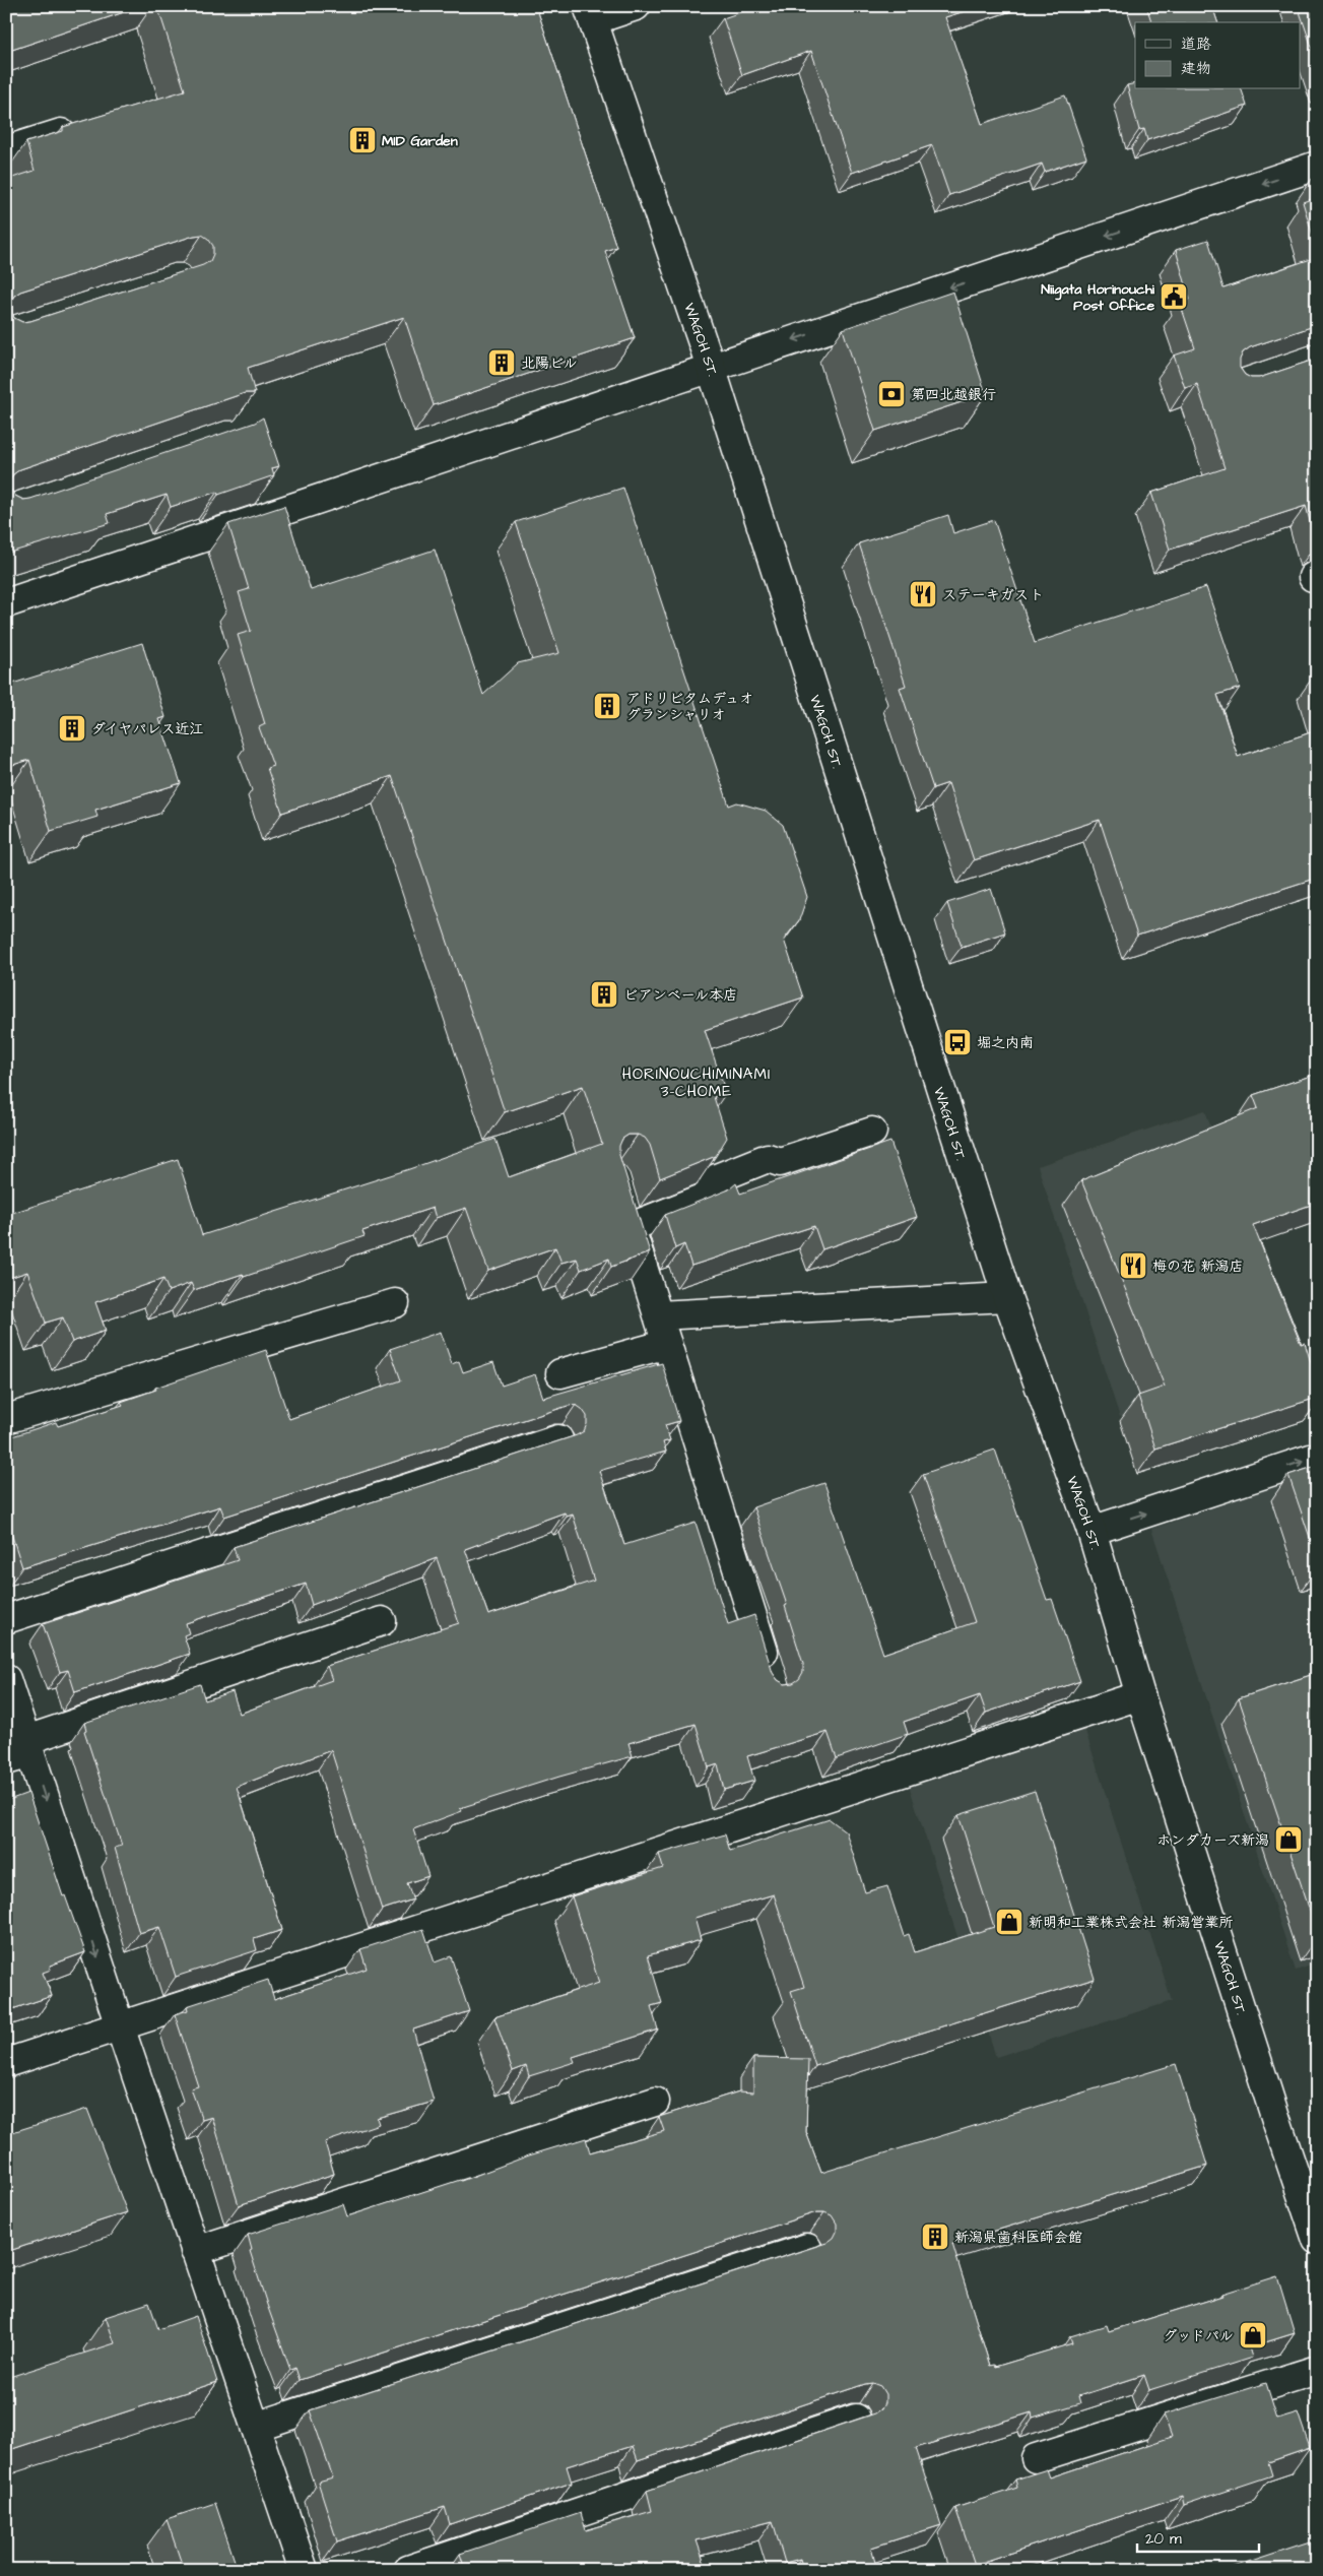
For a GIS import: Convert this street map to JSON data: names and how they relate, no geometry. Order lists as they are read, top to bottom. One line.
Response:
{"streets":{"street":["WAGOH ST."]},"districts":["HORINOUCHIMINAMI 3-CHOME"],"places":{"building":["MID Garden","北陽ビル","アドリビタムデュオ グランシャリオ","ダイヤパレス近江","ビアンベール本店","新潟県歯科医師会館"],"public building":["Niigata Horinouchi Post Office"],"bank":["第四北越銀行"],"restaurant":["ステーキガスト","梅の花 新潟店"],"bus stop":["堀之内南"],"shop":["ホンダカーズ新潟","新明和工業株式会社 新潟営業所","グッドパル"]},"legend":["道路","建物"],"scale_bar":"20 m"}
